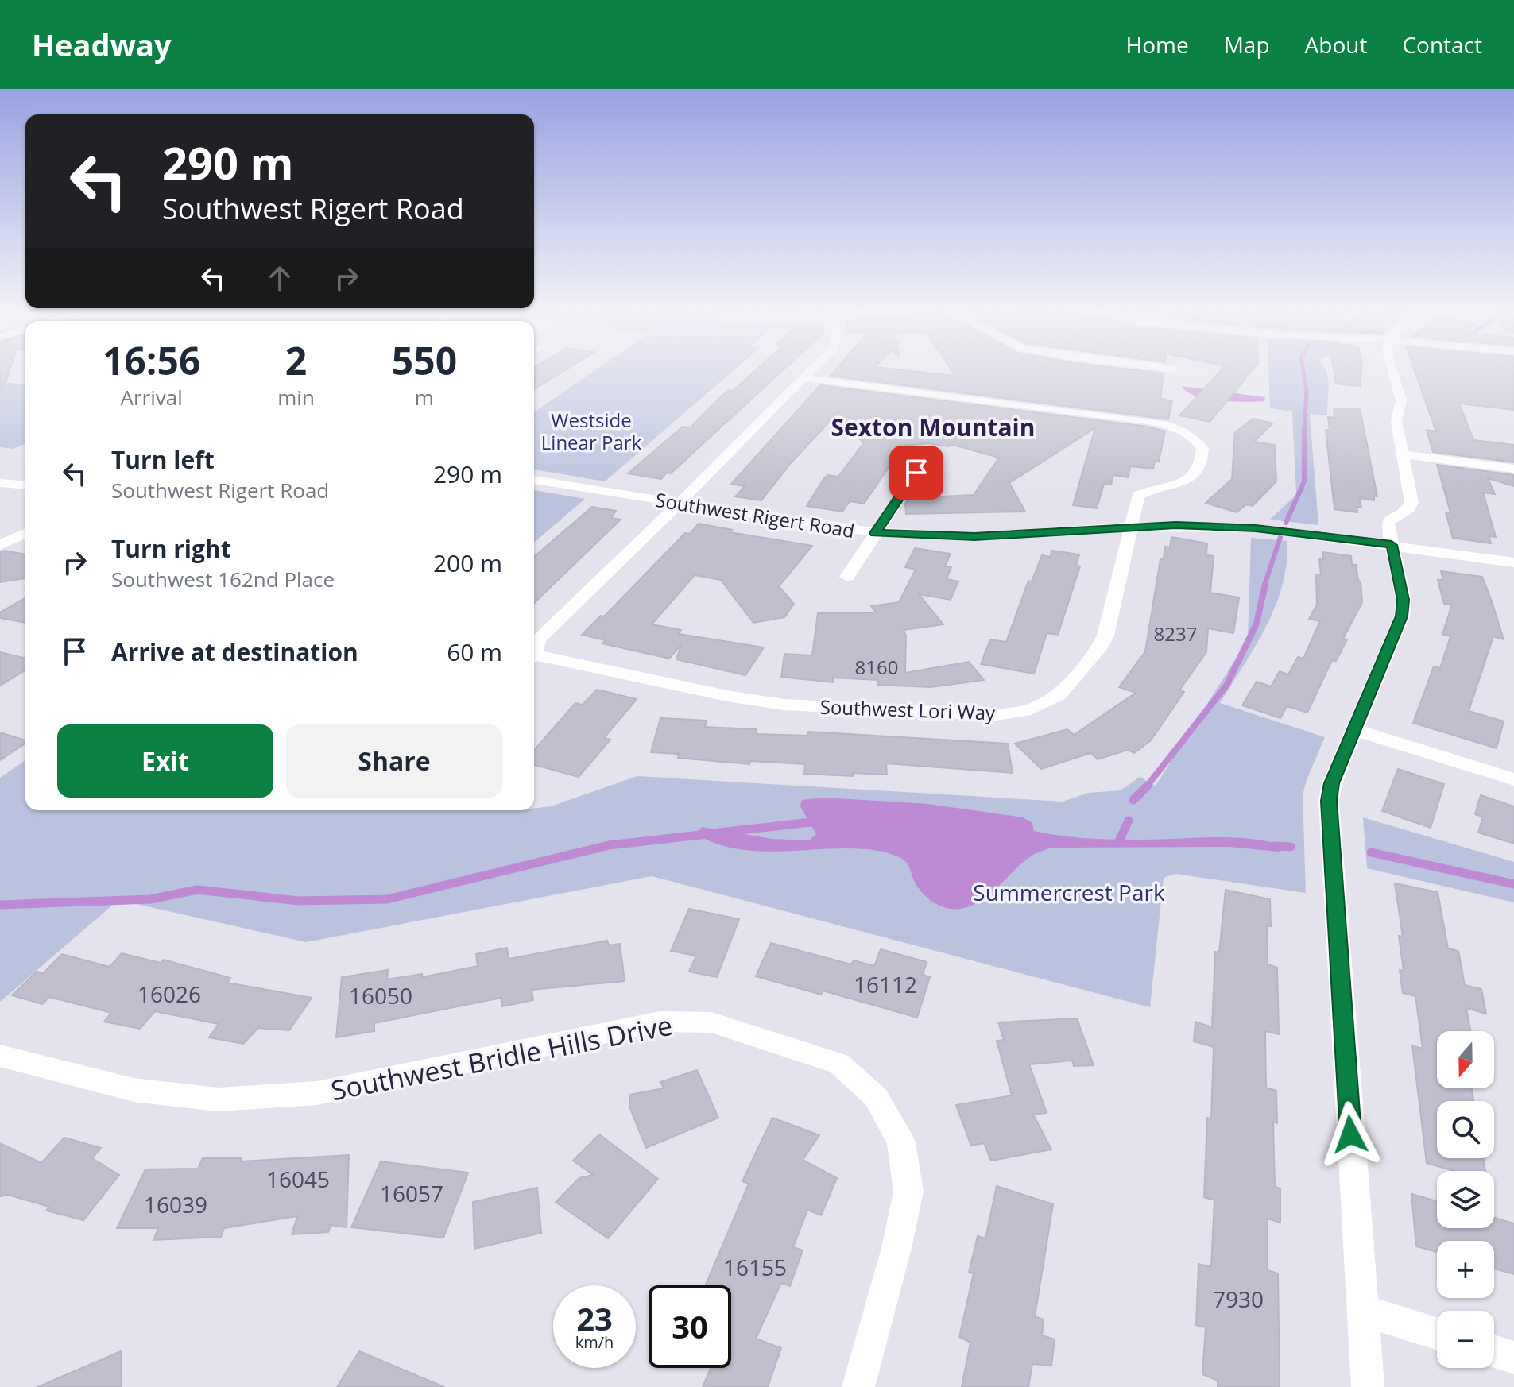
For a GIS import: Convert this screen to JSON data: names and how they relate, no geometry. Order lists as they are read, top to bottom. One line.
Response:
{"streets":{"street":["Southwest Rigert Road","Southwest Lori Way","Southwest Bridle Hills Drive"]},"crossings":[["Southwest Rigert Road","Southwest Lori Way"]],"districts":["Sexton Mountain"],"parks":["Westside Linear Park","Summercrest Park"],"house_numbers":["8237","8160","16112","16026","16050","16045","16057","16039","16155","7930"],"north":"bottom","page":{"header":"Headway","nav":["Home","Map","About","Contact"],"turn":["290 m","Southwest Rigert Road"],"eta":["16:56","Arrival","2","min","550","m"],"list":[{"name":"Turn left","note":"Southwest Rigert Road","value":"290 m"},{"name":"Turn right","note":"Southwest 162nd Place","value":"200 m"},{"name":"Arrive at destination","value":"60 m"}],"buttons":["Exit","Share"],"map_buttons":["+","−"],"speed":"23 km/h","limit":"30"}}
